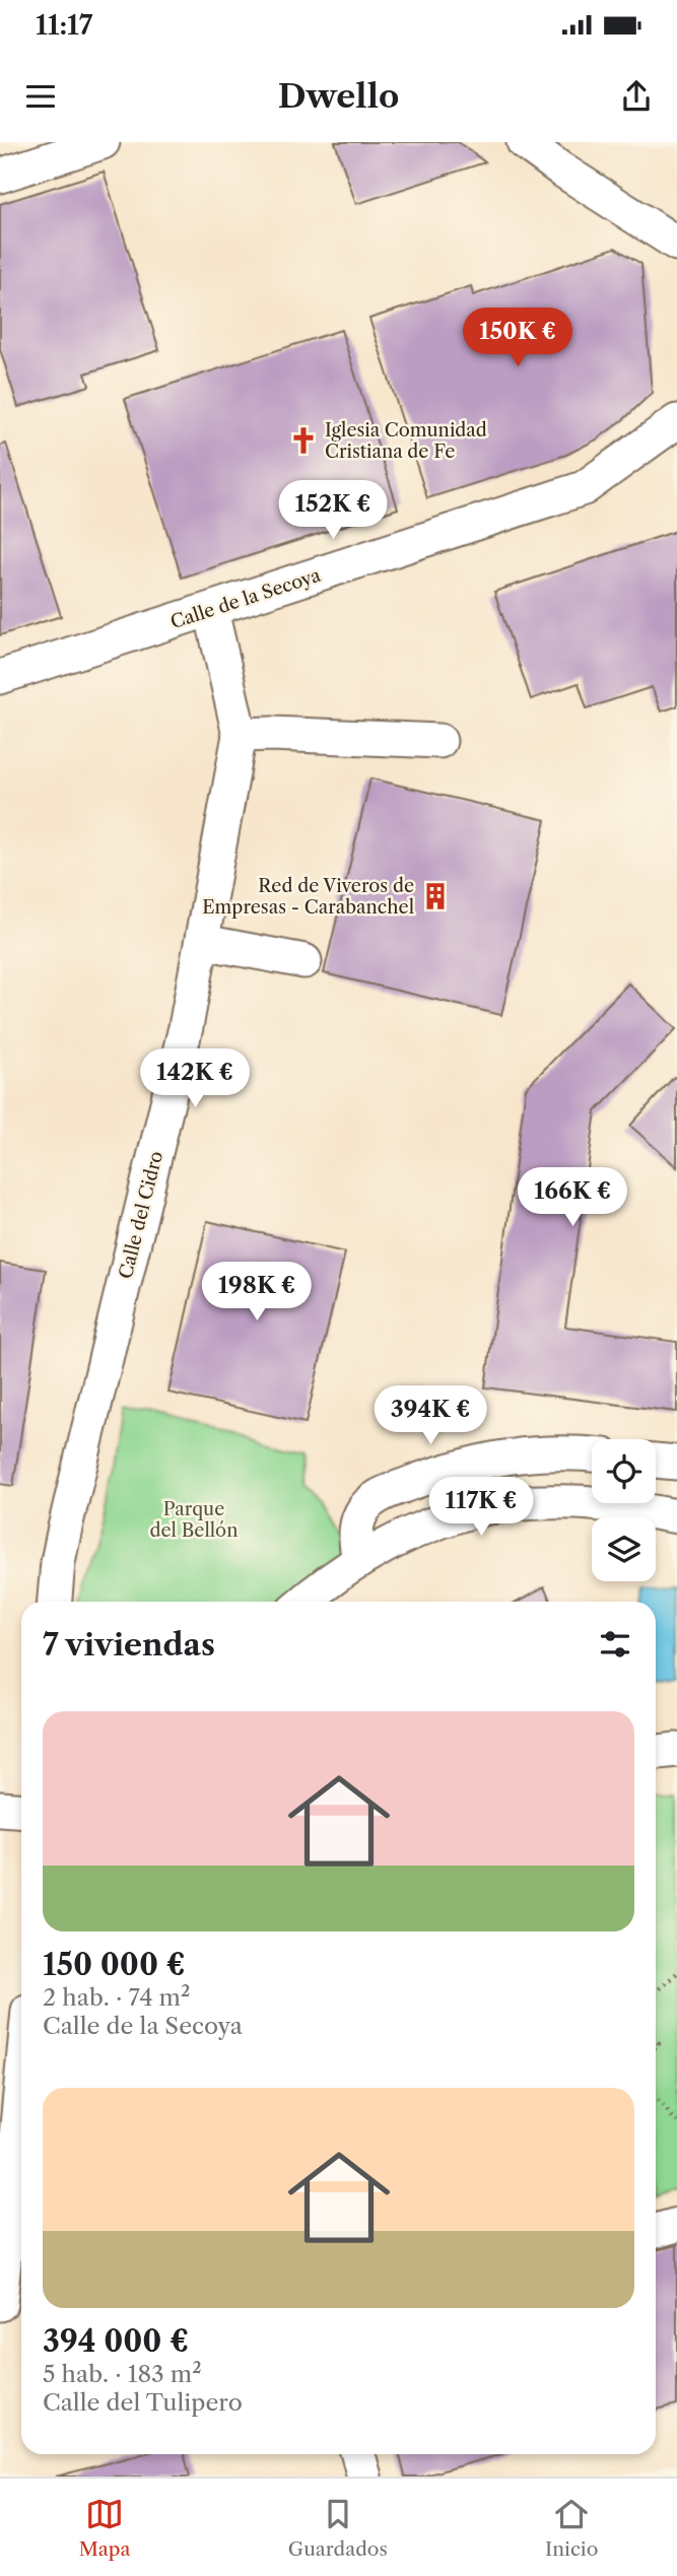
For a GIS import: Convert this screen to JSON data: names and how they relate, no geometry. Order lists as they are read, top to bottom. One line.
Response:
{"streets":{"street":["Calle de la Secoya","Calle del Cidro"]},"crossings":[["Calle de la Secoya","Calle del Cidro"]],"parks":["Parque del Bellón"],"places":{"church":["Iglesia Comunidad Cristiana de Fe"],"building":["Red de Viveros de Empresas - Carabanchel"]},"page":{"status":"11:17","header":"Dwello","price":["150K €","152K €","142K €","166K €","198K €","394K €","117K €"],"heading":"7 viviendas","list":[{"name":"150 000 €","note":"2 hab. · 74 m² · Calle de la Secoya"},{"name":"394 000 €","note":"5 hab. · 183 m² · Calle del Tulipero"}],"tabs":["Mapa","Guardados","Inicio"]}}
